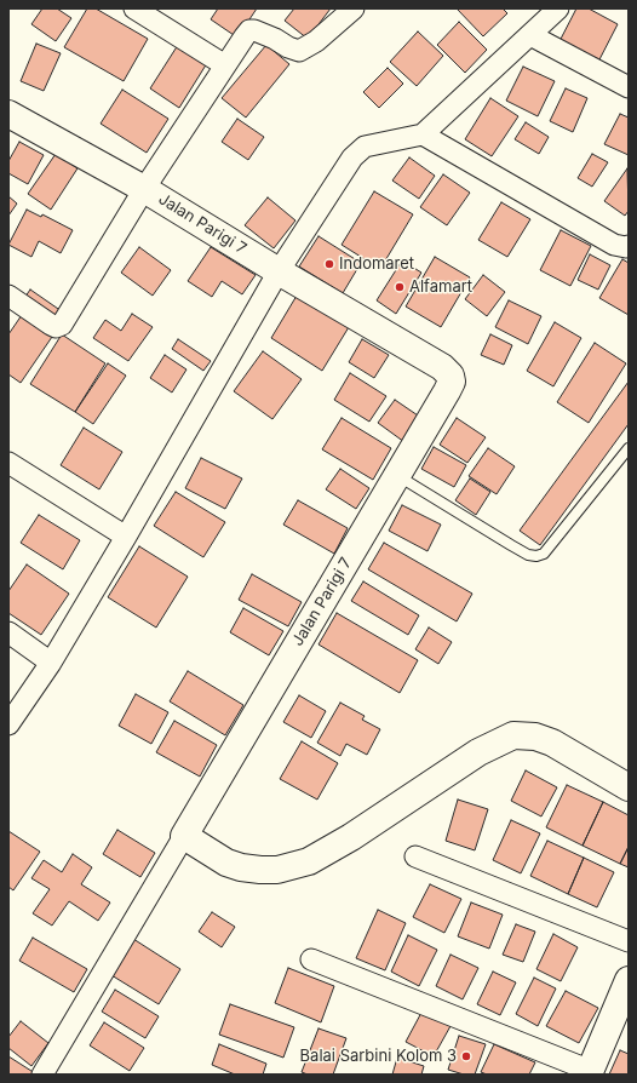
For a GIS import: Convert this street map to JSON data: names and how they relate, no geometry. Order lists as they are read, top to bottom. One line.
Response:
{"streets":{"street":["Jalan Parigi 7"]},"places":["Indomaret","Alfamart","Balai Sarbini Kolom 3"]}
